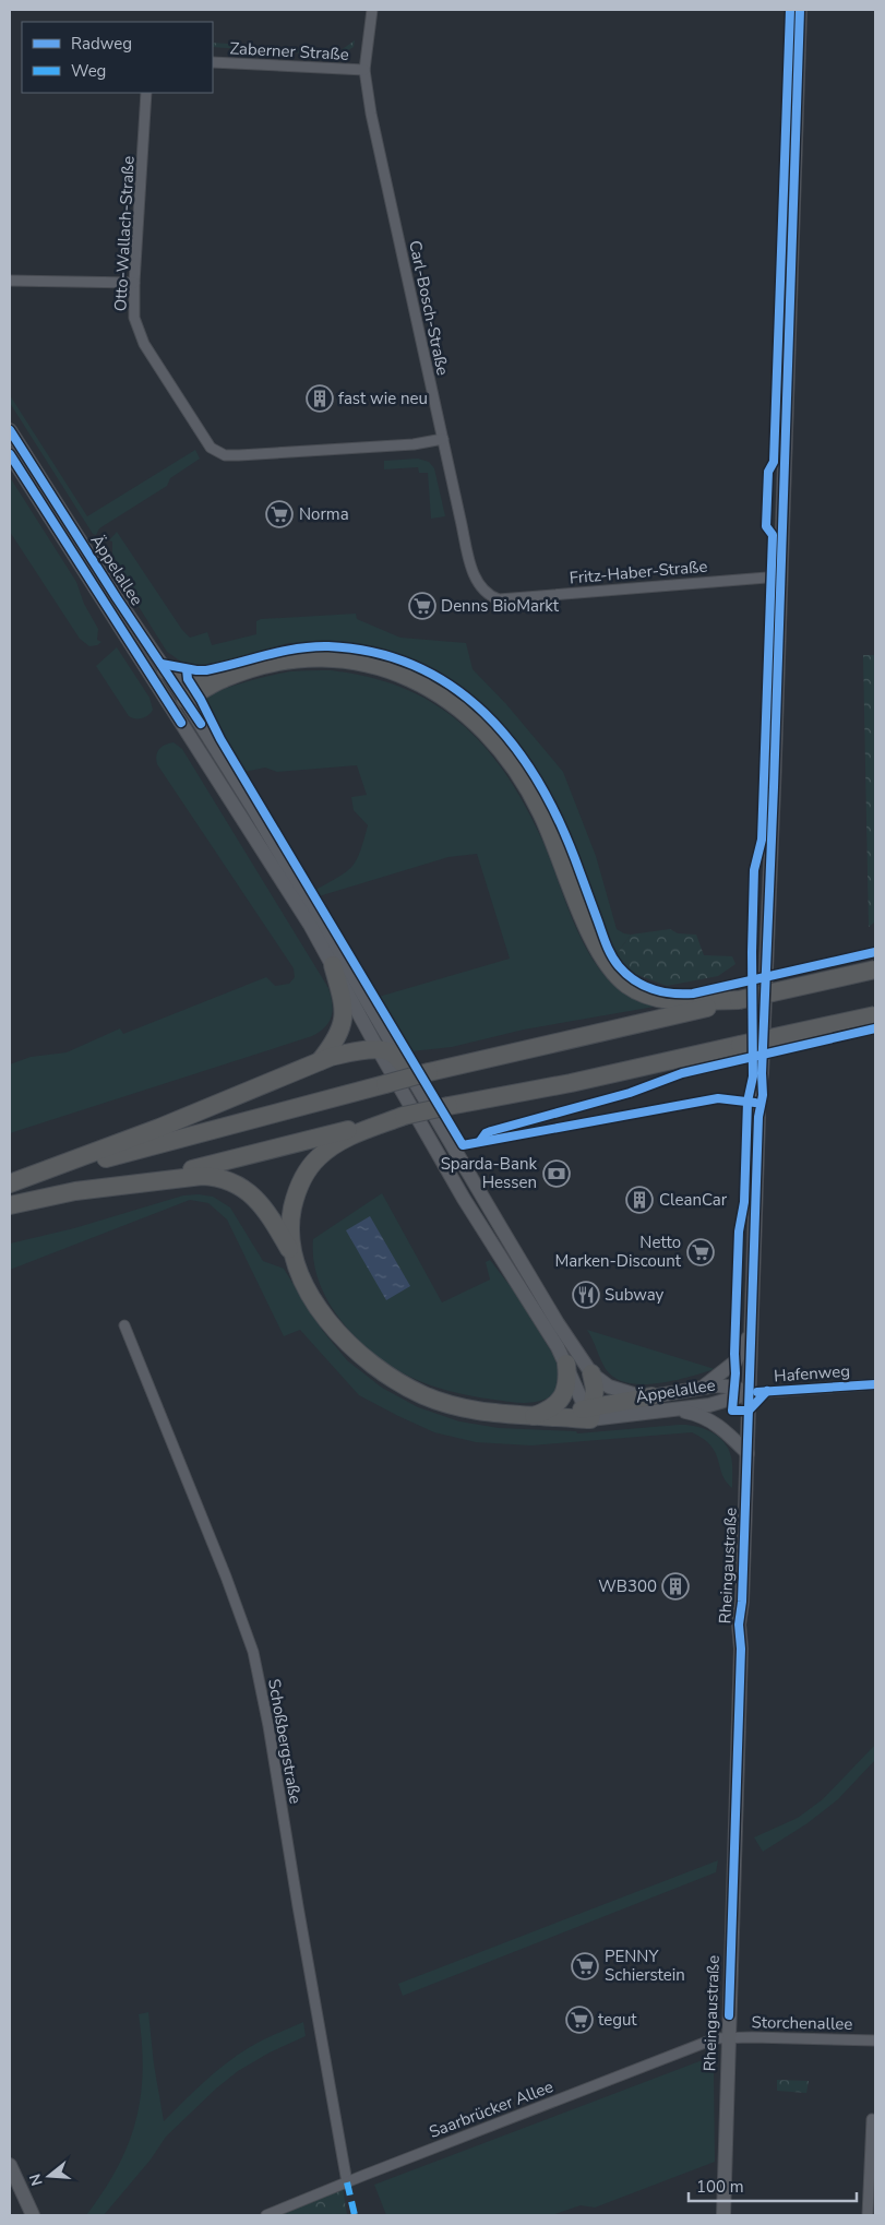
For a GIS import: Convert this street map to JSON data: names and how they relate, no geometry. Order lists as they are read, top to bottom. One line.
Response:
{"streets":{"main road":["Äppelallee","Rheingaustraße"],"street":["Zaberner Straße","Otto-Wallach-Straße","Carl-Bosch-Straße","Fritz-Haber-Straße","Hafenweg","Schoßbergstraße","Storchenallee","Saarbrücker Allee"]},"crossings":[["Zaberner Straße","Carl-Bosch-Straße"],["Otto-Wallach-Straße","Carl-Bosch-Straße"],["Carl-Bosch-Straße","Fritz-Haber-Straße"],["Äppelallee","Hafenweg"],["Äppelallee","Rheingaustraße"],["Fritz-Haber-Straße","Rheingaustraße"],["Hafenweg","Rheingaustraße"],["Rheingaustraße","Storchenallee"],["Rheingaustraße","Saarbrücker Allee"],["Schoßbergstraße","Saarbrücker Allee"],["Storchenallee","Saarbrücker Allee"]],"places":{"building":["fast wie neu","CleanCar","WB300"],"supermarket":["Norma","Denns BioMarkt","Netto Marken-Discount","PENNY Schierstein","tegut"],"bank":["Sparda-Bank Hessen"],"restaurant":["Subway"]},"legend":["Radweg","Weg"],"scale_bar":"100 m","north":"left"}
